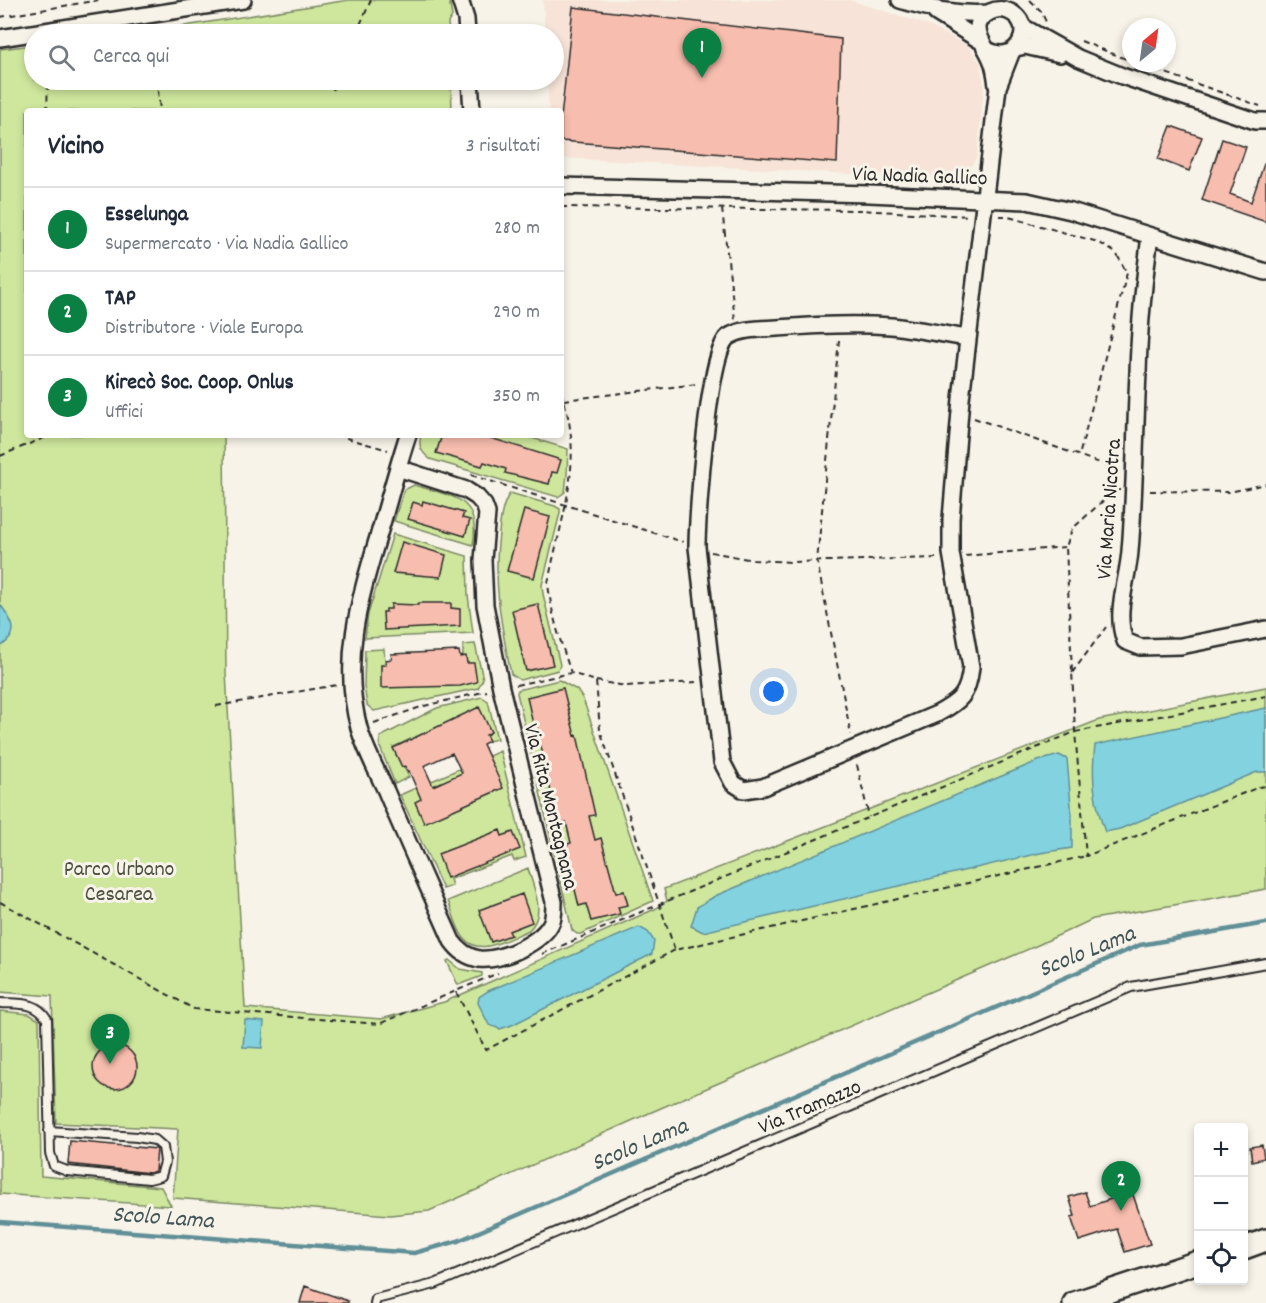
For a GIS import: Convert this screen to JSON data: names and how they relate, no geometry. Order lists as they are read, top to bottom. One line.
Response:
{"streets":{"street":["Via Nadia Gallico","Via Maria Nicotra","Via Rita Montagnana"],"lane":["Via Tramazzo"]},"crossings":[["Via Nadia Gallico","Via Maria Nicotra"]],"water":["Scolo Lama"],"parks":["Parco Urbano Cesarea"],"north":"top right","page":{"search":"Cerca qui","pins":["1","3","2"],"heading":["Vicino","3 risultati"],"list":[{"mark":"1","name":"Esselunga","note":"Supermercato · Via Nadia Gallico","value":"280 m"},{"mark":"2","name":"TAP","note":"Distributore · Viale Europa","value":"290 m"},{"mark":"3","name":"Kirecò Soc. Coop. Onlus","note":"Uffici","value":"350 m"}],"map_buttons":["+","−"]}}
